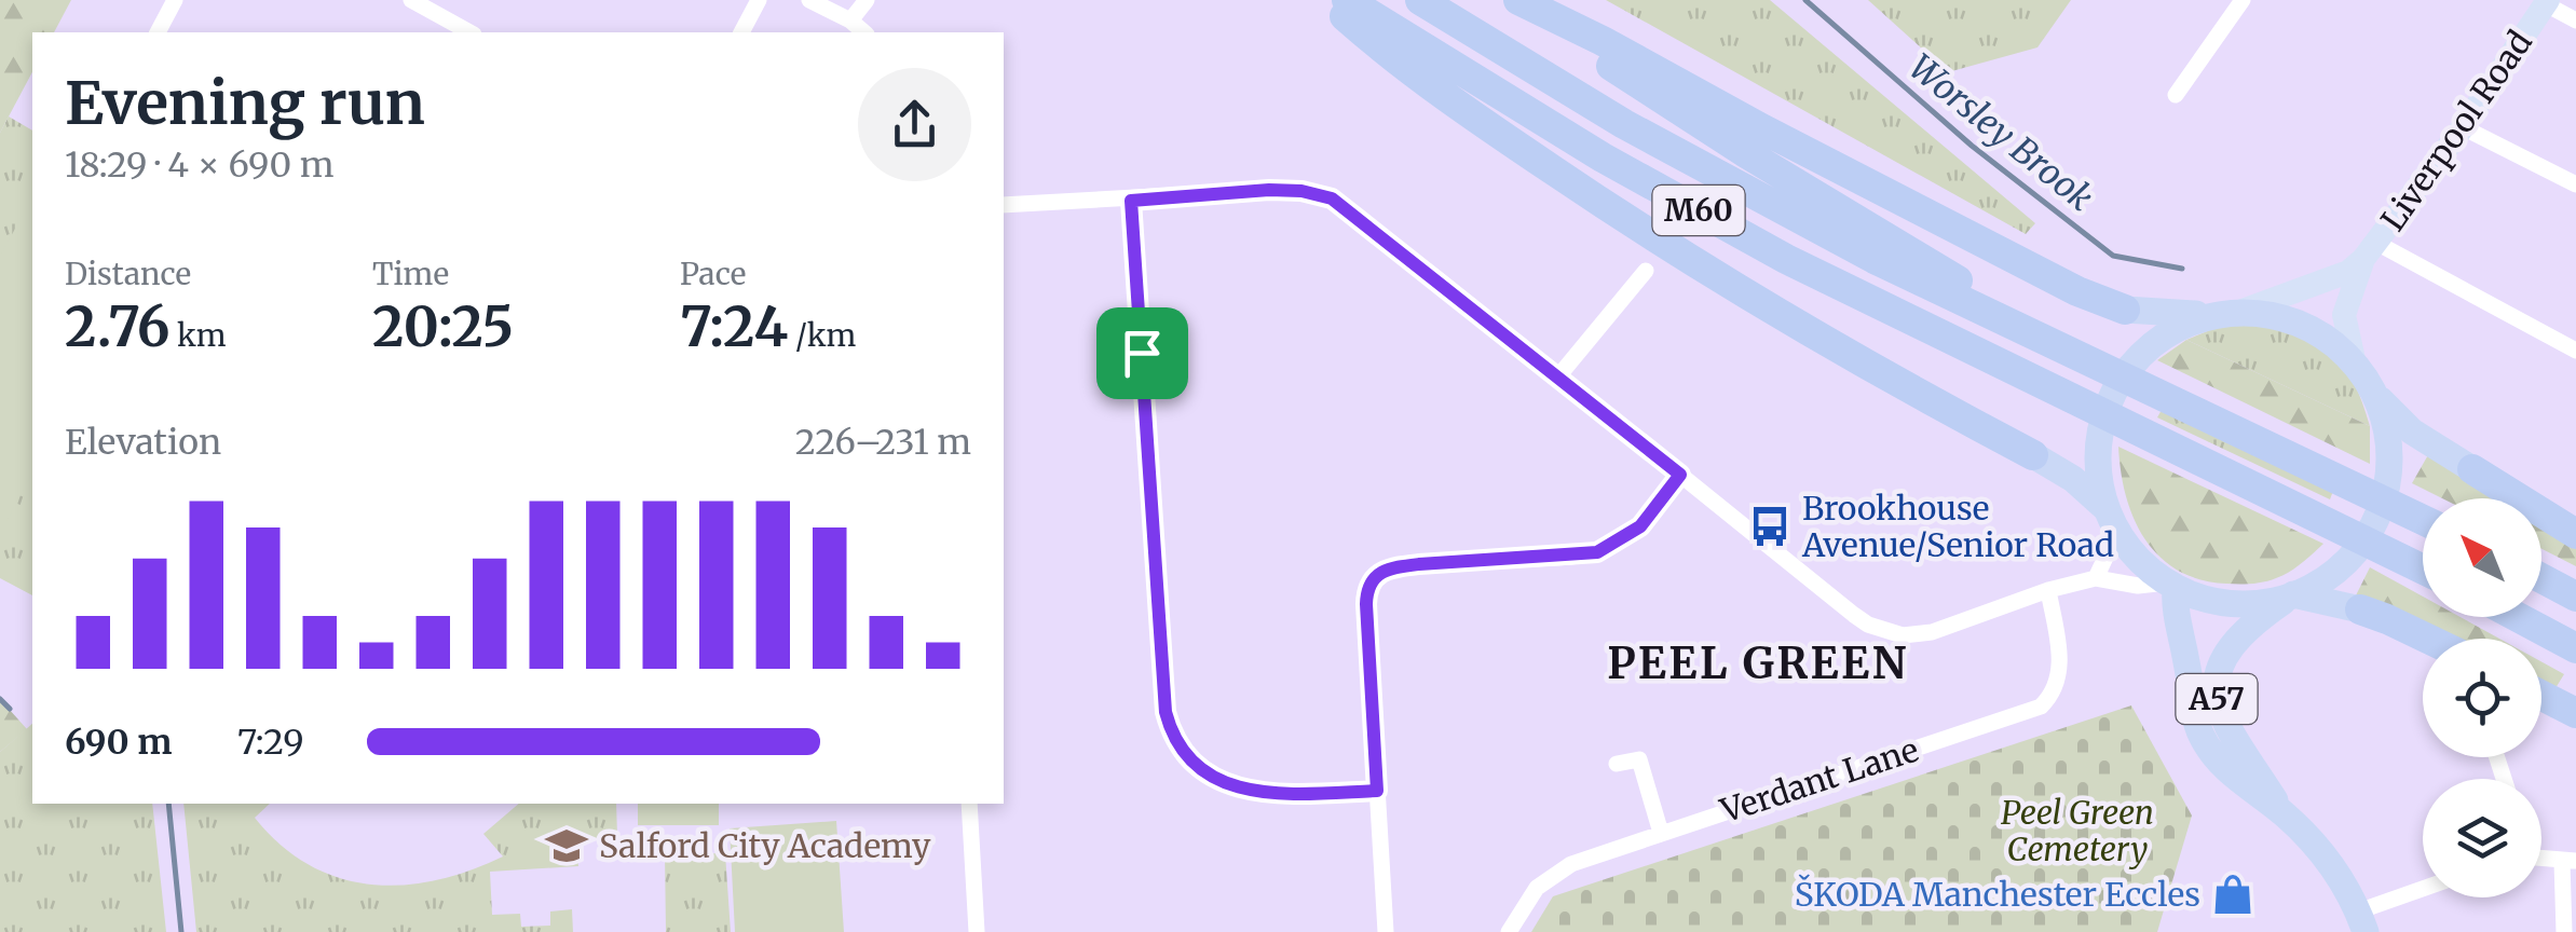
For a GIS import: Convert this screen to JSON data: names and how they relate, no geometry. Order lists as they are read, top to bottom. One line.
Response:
{"streets":{"highway":["M60","A57"],"main road":["Liverpool Road"],"street":["Verdant Lane"]},"crossings":[["Liverpool Road","A57"]],"districts":["PEEL GREEN"],"water":["Worsley Brook"],"parks":["Peel Green Cemetery"],"places":{"bus stop":["Brookhouse Avenue/Senior Road"],"school or university":["Salford City Academy"],"shop":["ŠKODA Manchester Eccles"]},"north":"top left","page":{"heading":["Evening run","18:29 · 4 × 690 m"],"stats":[["Distance","2.76 km"],["Time","20:25"],["Pace","7:24 /km"]],"chart":["Elevation","226–231 m"],"list":[{"name":"690 m","note":"7:29"}]}}
